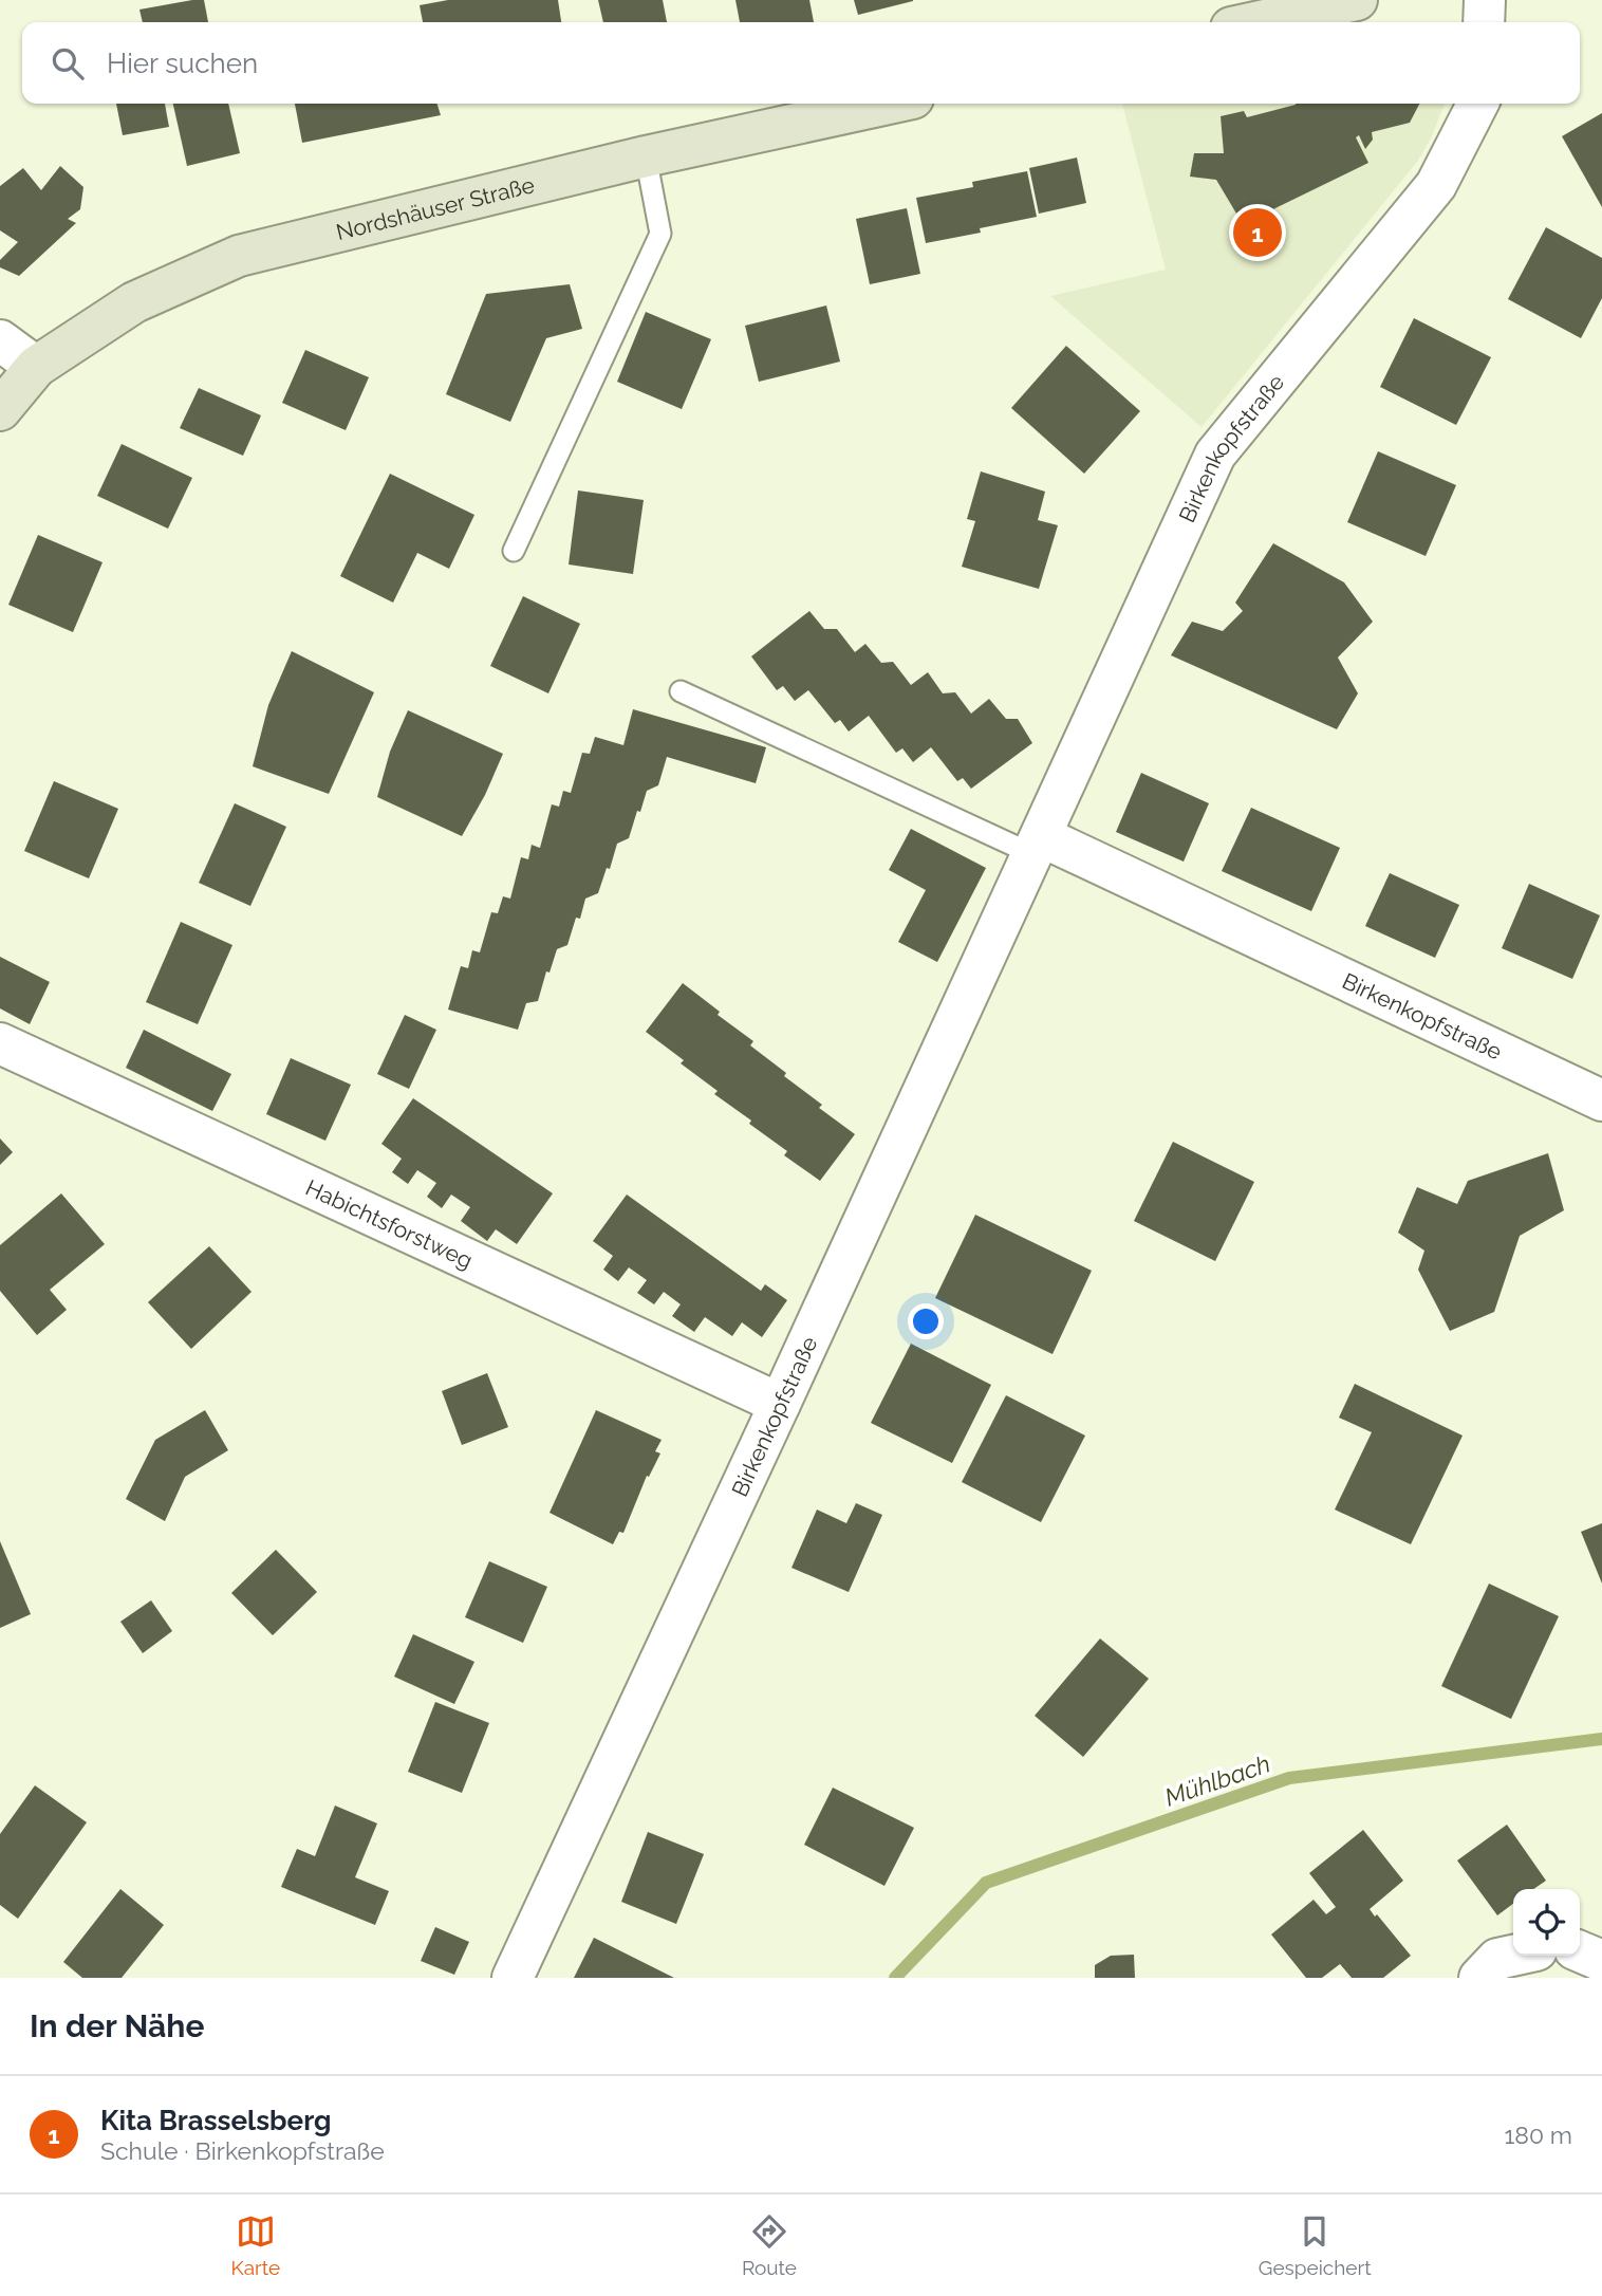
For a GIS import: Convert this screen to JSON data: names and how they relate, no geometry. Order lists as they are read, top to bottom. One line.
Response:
{"streets":{"street":["Nordshäuser Straße","Birkenkopfstraße","Habichtsforstweg"]},"crossings":[["Birkenkopfstraße","Habichtsforstweg"]],"water":["Mühlbach"],"page":{"search":"Hier suchen","pins":"1","heading":"In der Nähe","list":[{"mark":"1","name":"Kita Brasselsberg","note":"Schule · Birkenkopfstraße","value":"180 m"}],"nav":["Karte","Route","Gespeichert"]}}
